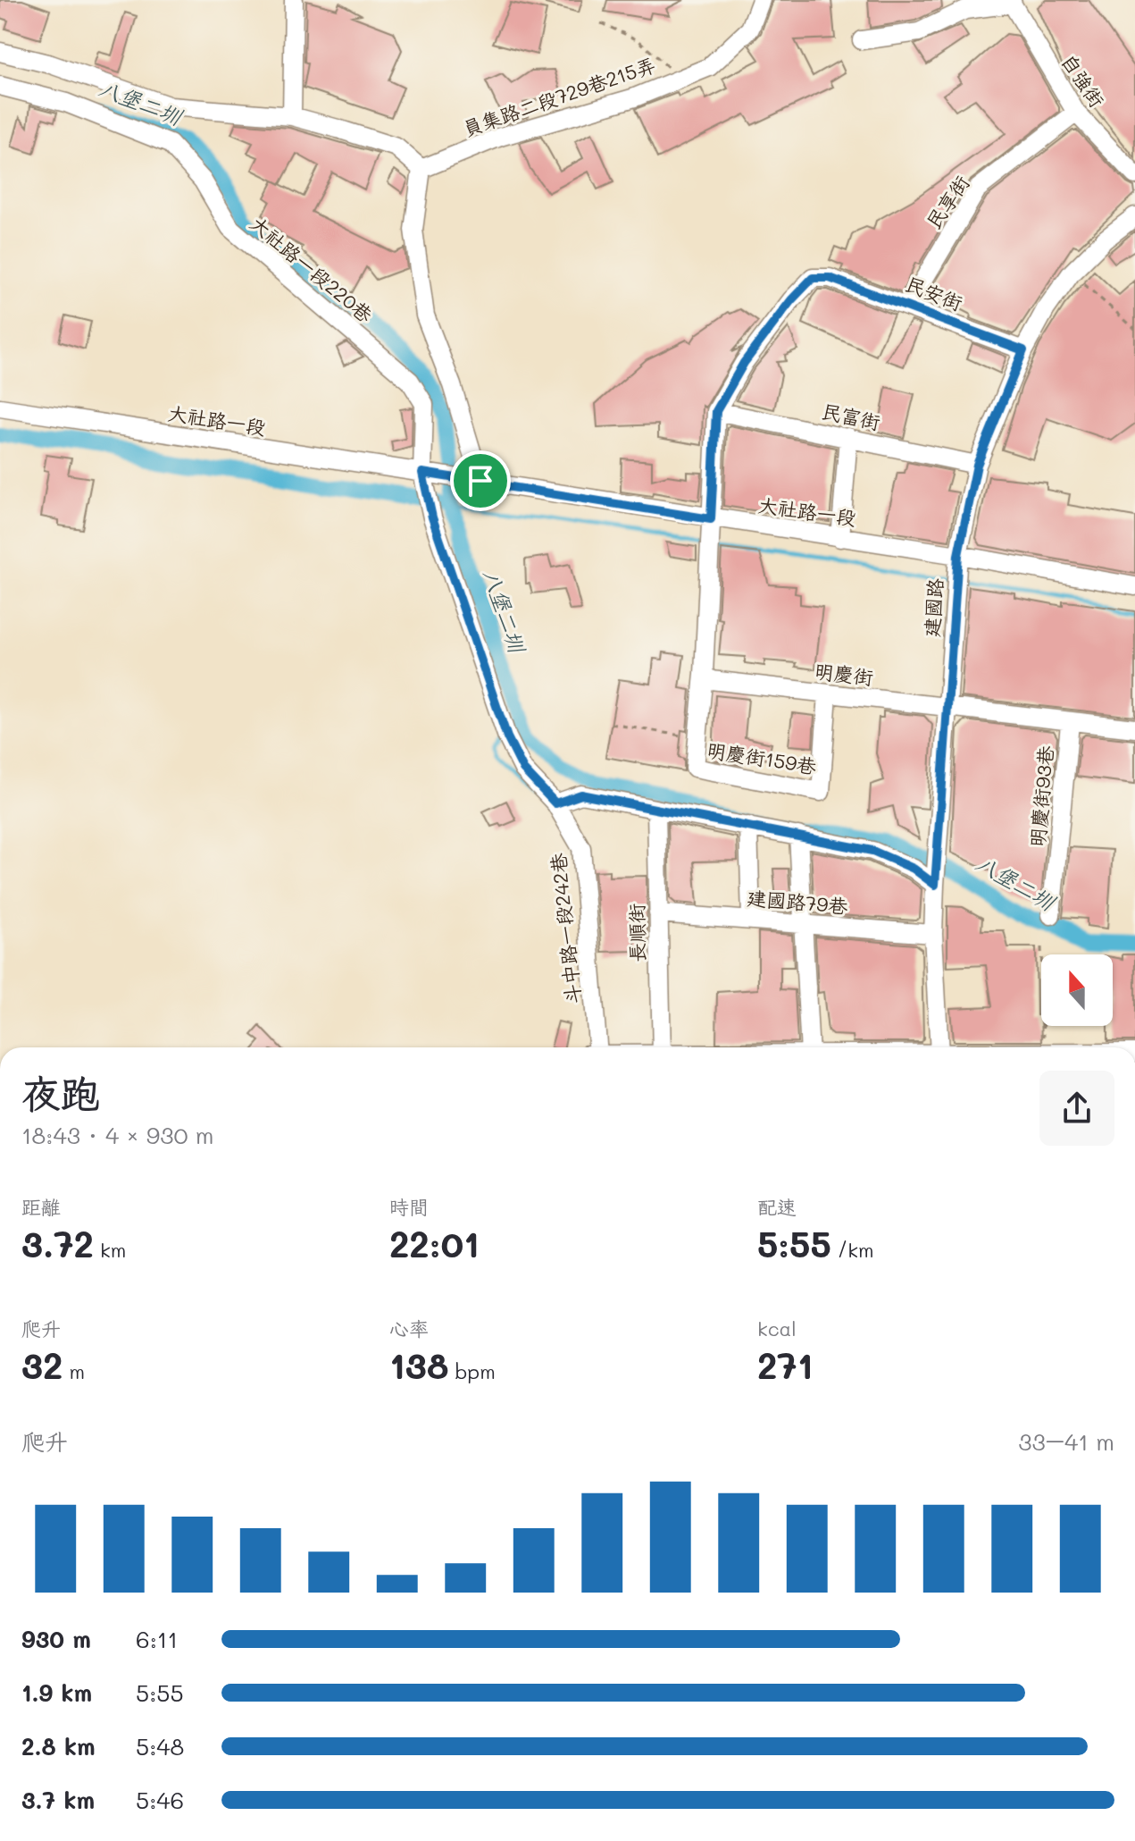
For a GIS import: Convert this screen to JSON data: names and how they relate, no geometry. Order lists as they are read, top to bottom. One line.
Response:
{"streets":{"street":["自強街","員集路二段729巷215弄","民享街","大社路一段220巷","民安街","民富街","大社路一段","建國路","明慶街","明慶街159巷","明慶街93巷","建國路79巷","斗中路一段242巷","長順街"]},"crossings":[["自強街","民享街"],["民享街","民安街"],["大社路一段220巷","大社路一段"],["大社路一段220巷","斗中路一段242巷"],["民安街","民富街"],["民安街","建國路"],["民富街","建國路"],["大社路一段","建國路"],["建國路","明慶街"],["建國路","建國路79巷"],["明慶街","明慶街159巷"],["明慶街","明慶街93巷"],["建國路79巷","長順街"]],"water":["八堡二圳"],"north":"top","page":{"heading":["夜跑","18:43 · 4 × 930 m"],"stats":[["距離","3.72 km"],["時間","22:01"],["配速","5:55 /km"],["爬升","32 m"],["心率","138 bpm"],["kcal","271"]],"chart":["爬升","33–41 m"],"list":[{"name":"930 m","note":"6:11"},{"name":"1.9 km","note":"5:55"},{"name":"2.8 km","note":"5:48"},{"name":"3.7 km","note":"5:46"}]}}
